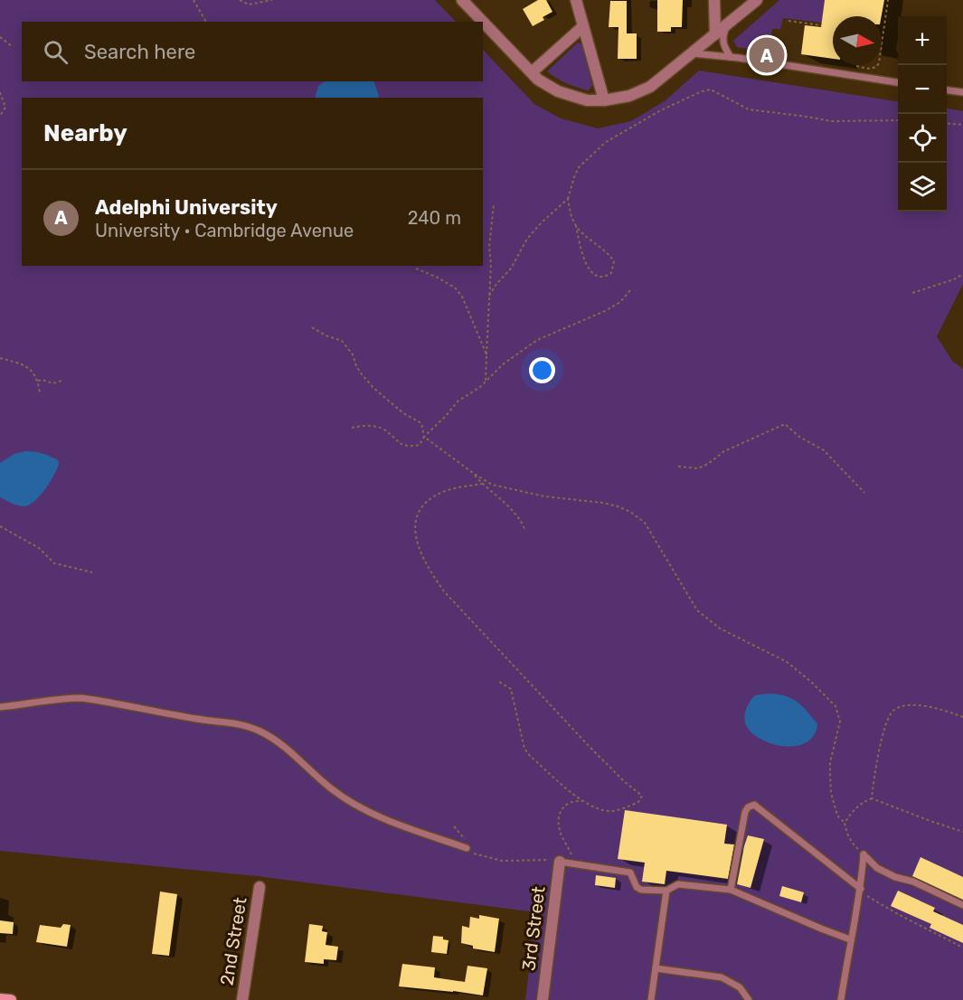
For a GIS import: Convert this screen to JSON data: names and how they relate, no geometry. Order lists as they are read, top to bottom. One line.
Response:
{"streets":{"street":["3rd Street","2nd Street"]},"north":"right","page":{"map_buttons":["+","−"],"search":"Search here","pins":"A","heading":"Nearby","list":[{"mark":"A","name":"Adelphi University","note":"University · Cambridge Avenue","value":"240 m"}]}}
